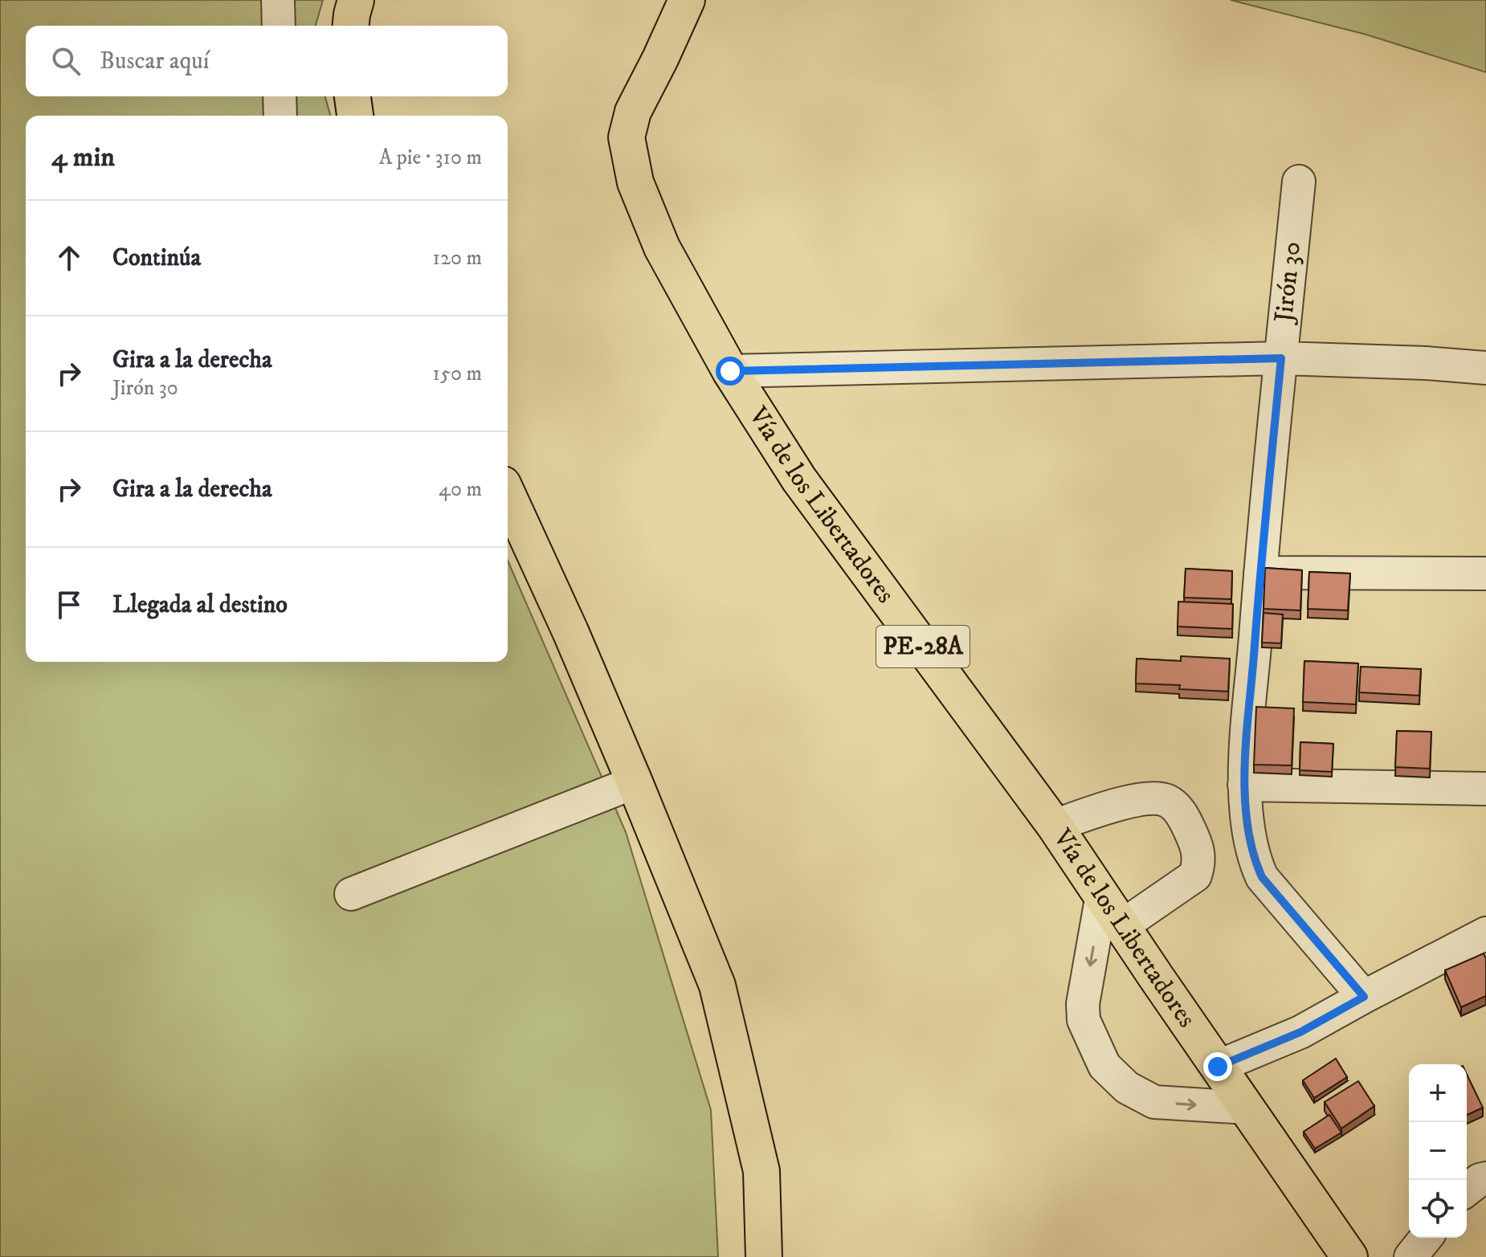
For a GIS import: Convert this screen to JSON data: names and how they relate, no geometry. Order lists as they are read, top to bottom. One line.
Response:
{"streets":{"highway":["Vía de los Libertadores","PE-28A"],"street":["Jirón 30"]},"page":{"search":"Buscar aquí","heading":["4 min","A pie · 310 m"],"list":[["Continúa","120 m"],["Gira a la derecha","Jirón 30","150 m"],["Gira a la derecha","40 m"],"Llegada al destino"],"map_buttons":["+","−"]}}
